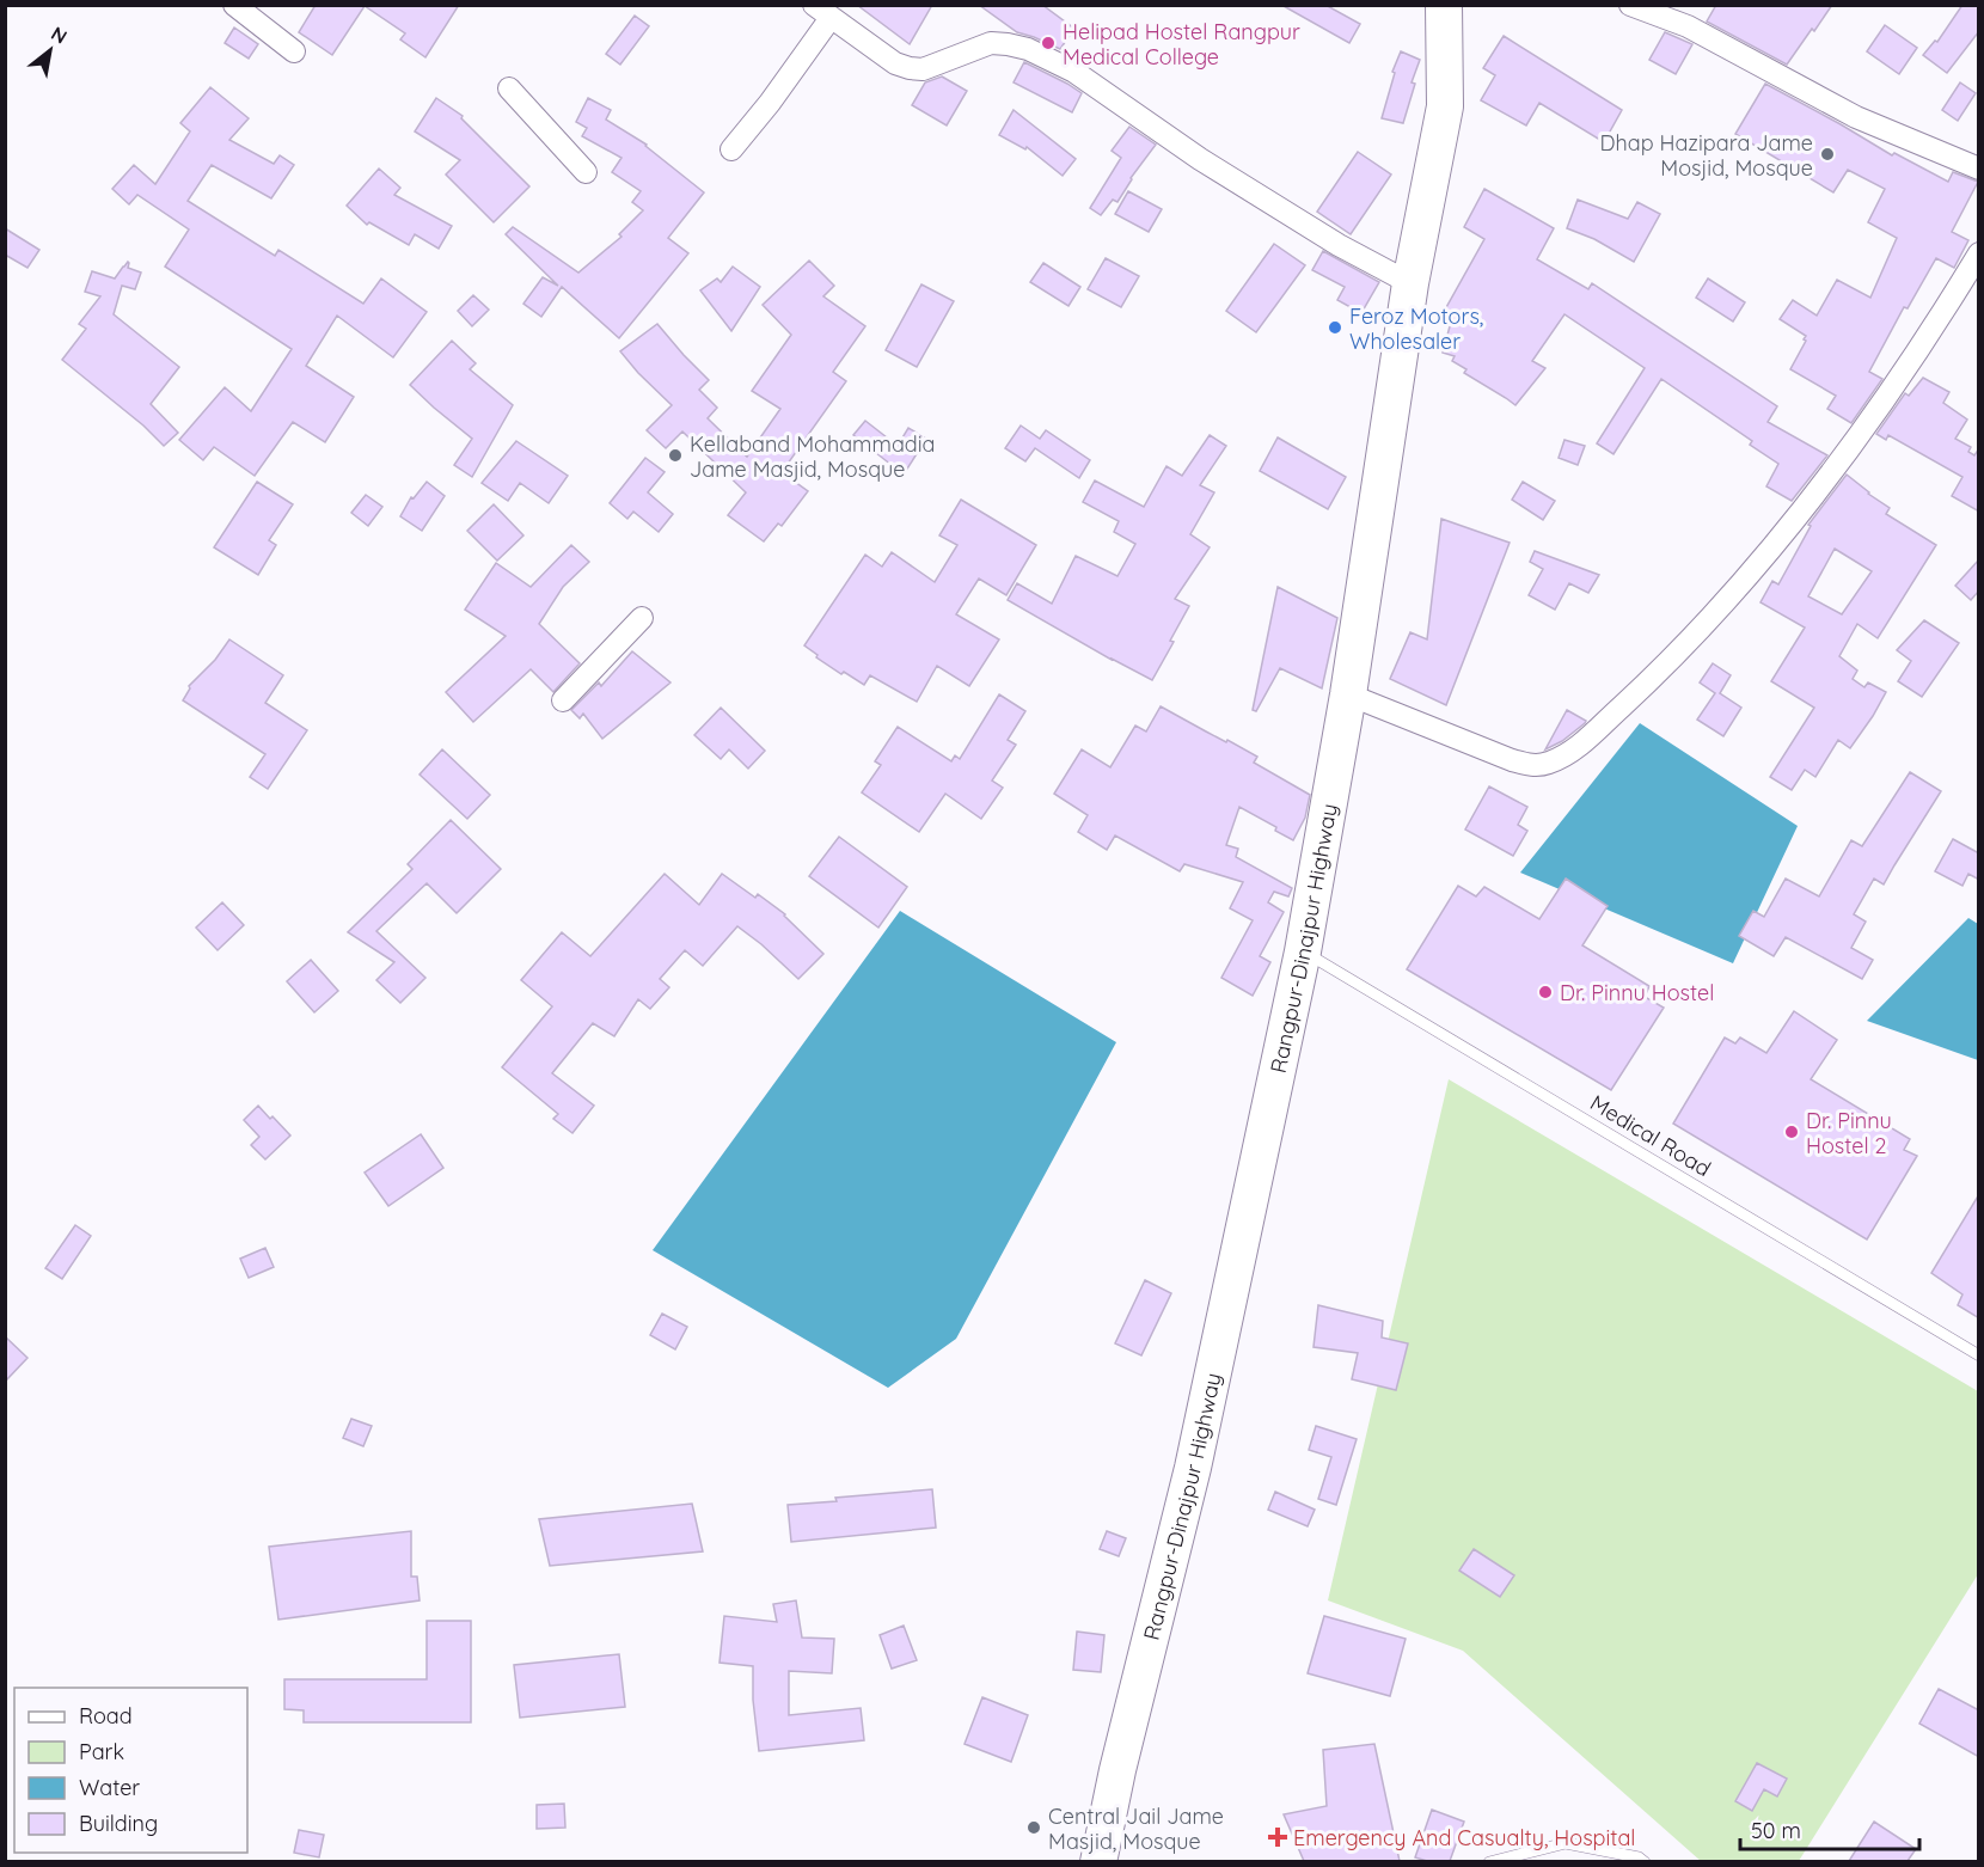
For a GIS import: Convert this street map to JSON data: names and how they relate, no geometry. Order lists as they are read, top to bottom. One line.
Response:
{"streets":{"highway":["Rangpur-Dinajpur Highway"],"lane":["Medical Road"]},"crossings":[["Rangpur-Dinajpur Highway","Medical Road"]],"places":{"other":["Helipad Hostel Rangpur Medical College","Dhap Hazipara Jame Mosjid, Mosque","Feroz Motors, Wholesaler","Kellaband Mohammadia Jame Masjid, Mosque","Dr. Pinnu Hostel","Dr. Pinnu Hostel 2","Central Jail Jame Masjid, Mosque"],"health":["Emergency And Casualty, Hospital"]},"legend":["Road","Park","Water","Building"],"scale_bar":"50 m","north":"top right"}
